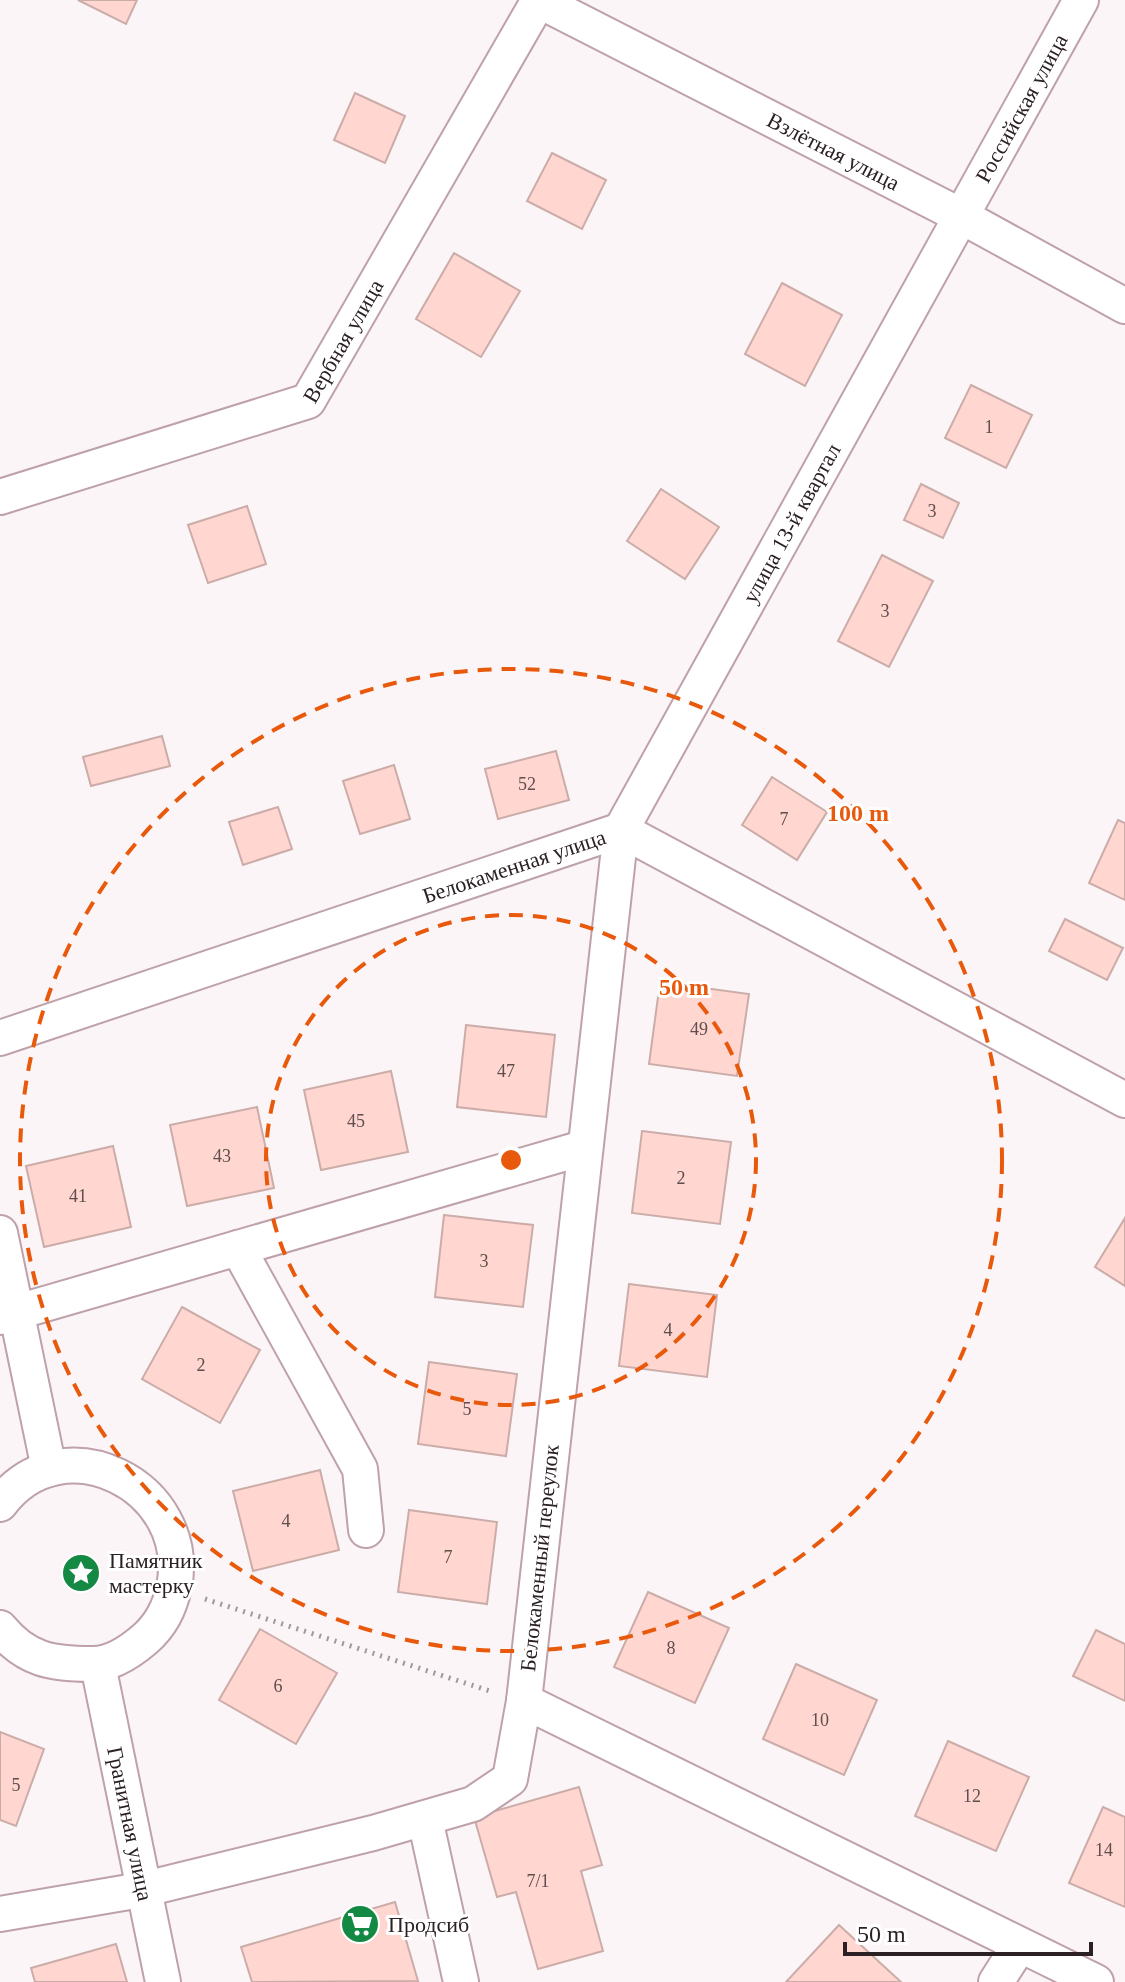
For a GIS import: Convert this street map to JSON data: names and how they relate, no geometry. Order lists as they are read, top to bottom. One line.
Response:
{"streets":{"street":["Российская улица","Взлётная улица","Вербная улица","улица 13-й квартал","Белокаменная улица","Белокаменный переулок","Гранитная улица"]},"crossings":[["Российская улица","Взлётная улица"],["Российская улица","улица 13-й квартал"],["Взлётная улица","Вербная улица"],["Взлётная улица","улица 13-й квартал"],["улица 13-й квартал","Белокаменная улица"],["улица 13-й квартал","Белокаменный переулок"],["Белокаменная улица","Белокаменный переулок"]],"places":{"place":["Памятник мастерку"],"supermarket":["Продсиб"]},"house_numbers":["1","3","3","52","7","49","47","45","43","2","41","3","4","2","5","4","7","8","6","10","5","12","14","7/1"],"scale_bar":"50 m","rings":["100 m","50 m"]}
